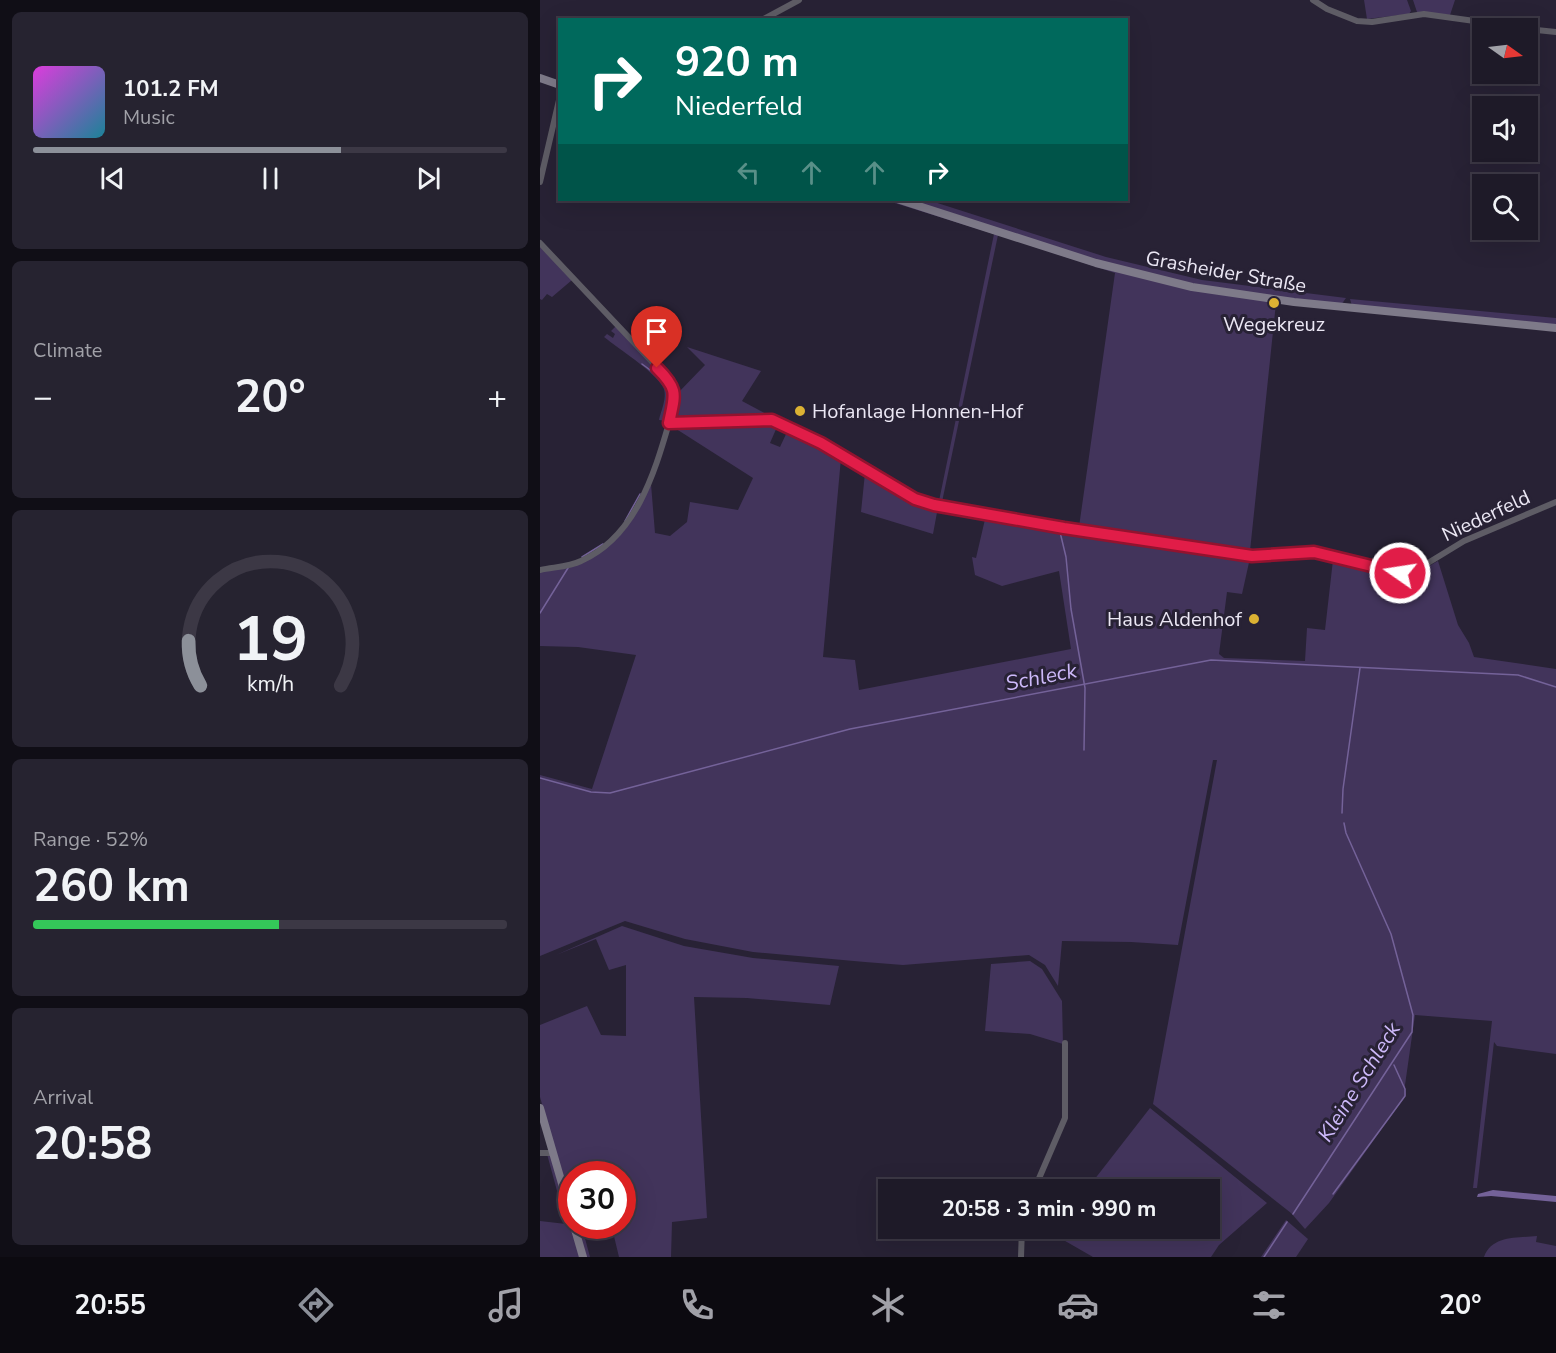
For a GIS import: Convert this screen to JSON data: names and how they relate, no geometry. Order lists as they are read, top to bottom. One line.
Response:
{"streets":{"street":["Grasheider Straße","Niederfeld"]},"water":["Schleck","Kleine Schleck"],"places":["Wegekreuz","Hofanlage Honnen-Hof","Haus Aldenhof"],"north":"right","page":{"turn":["920 m","Niederfeld"],"song":["101.2 FM","Music"],"tile":["Climate",["Range · 52%","260 km"],["Arrival","20:58"]],"heat":["−","20°","+"],"limit":"30","trip":"20:58 · 3 min · 990 m","tabs":["20:55","20°"],"gauge":["19","km/h"]}}
